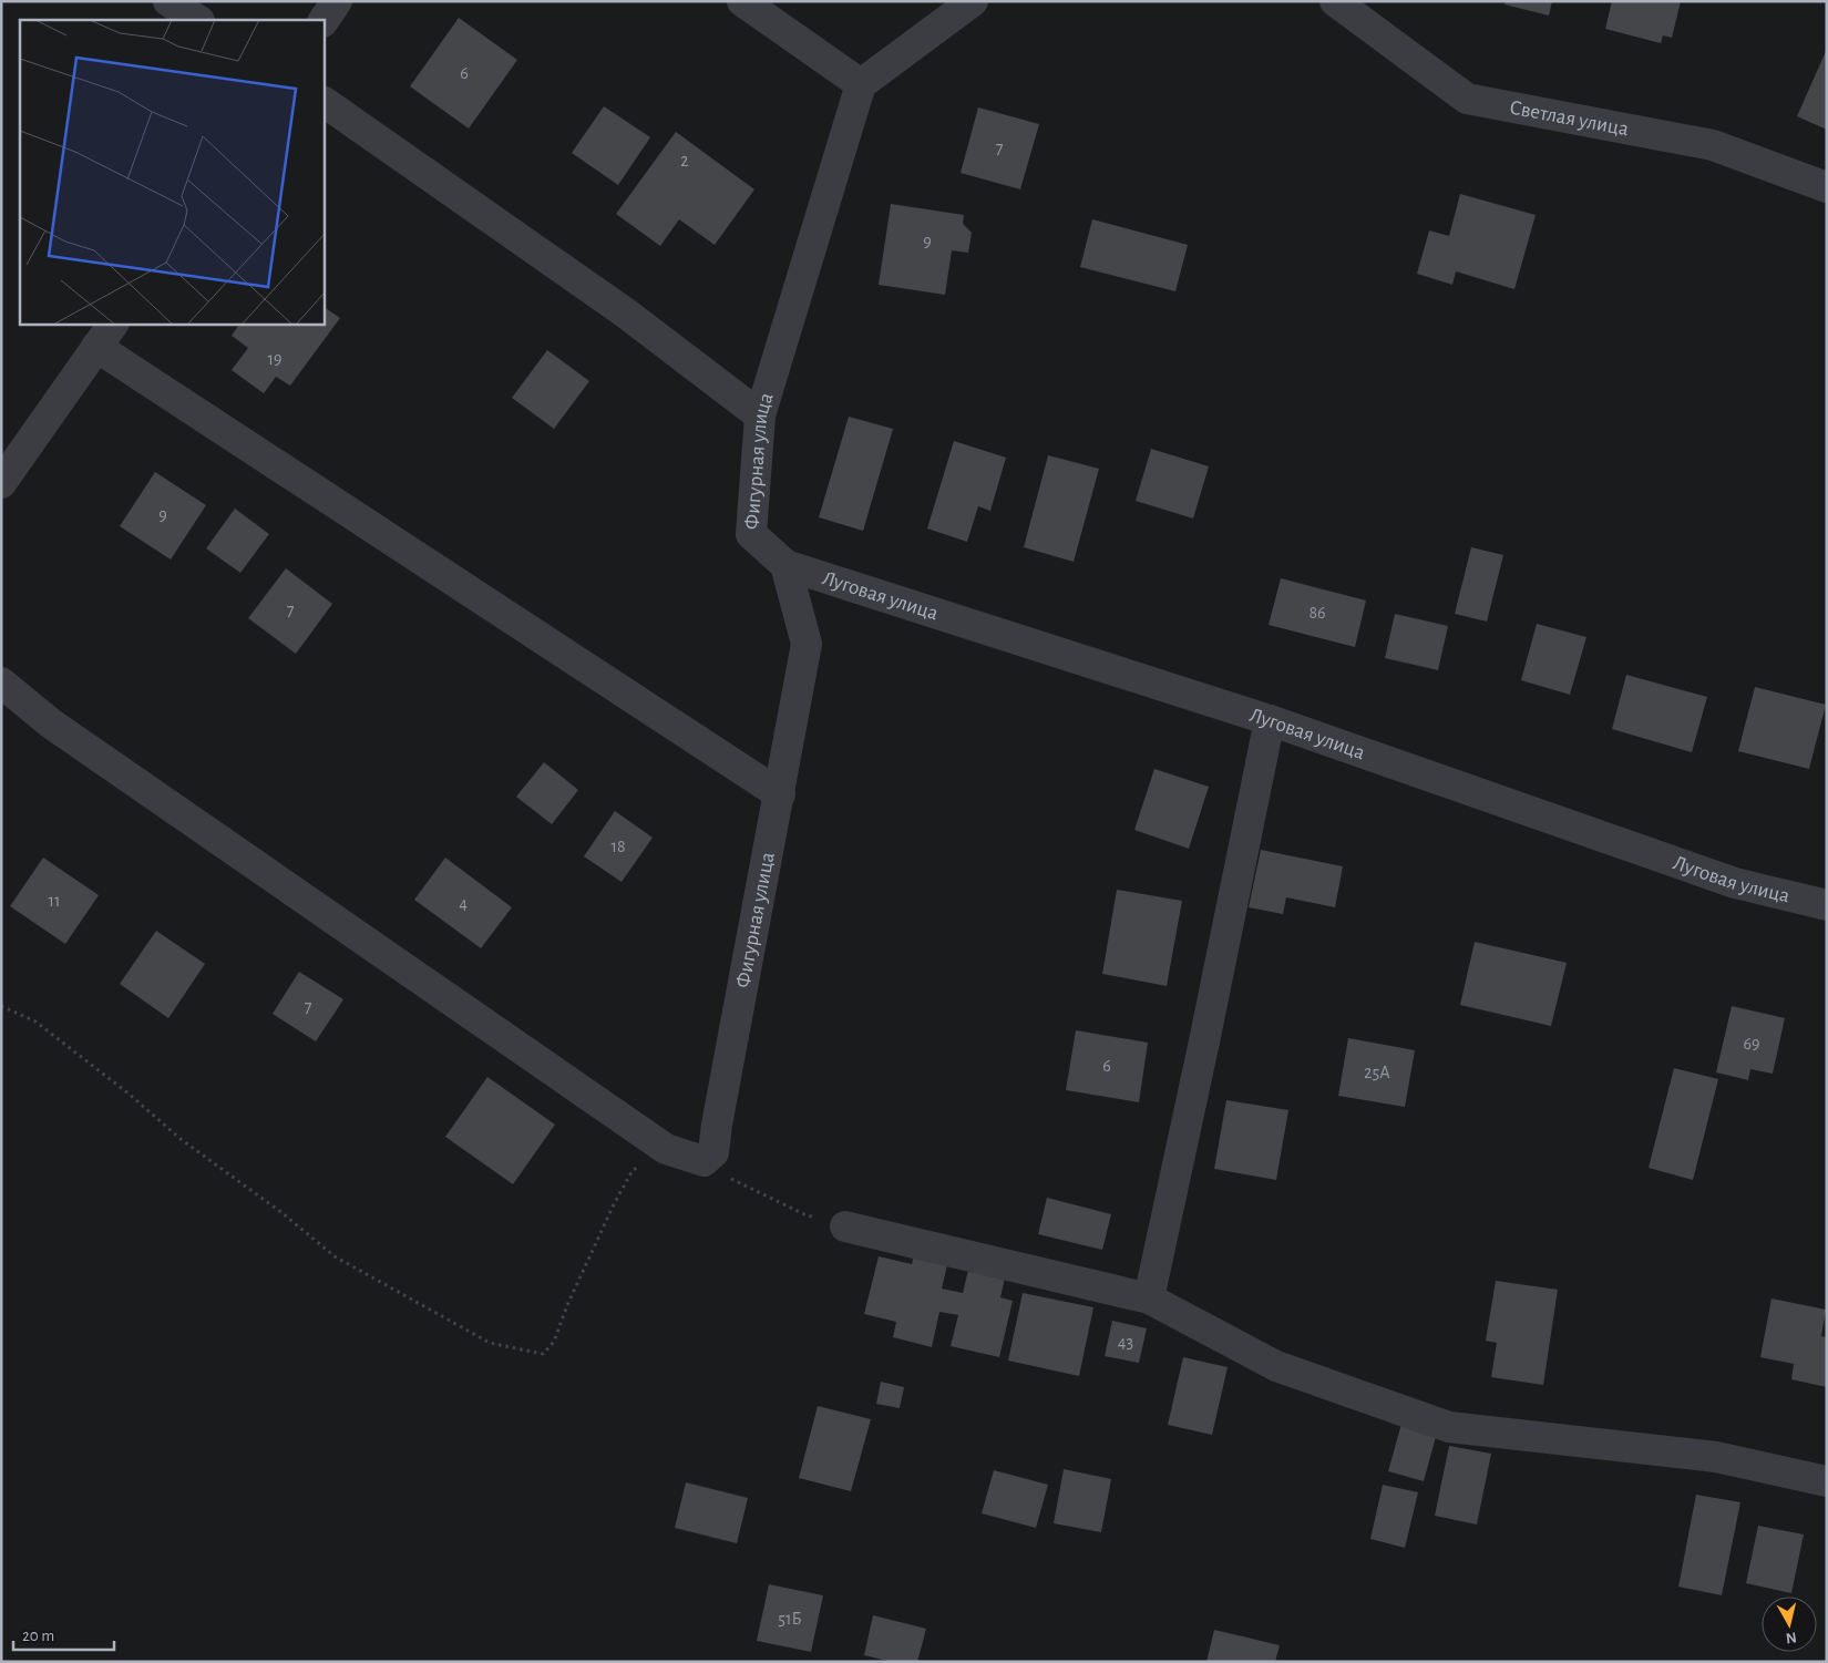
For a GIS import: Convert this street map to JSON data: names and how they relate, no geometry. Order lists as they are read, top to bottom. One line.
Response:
{"streets":{"street":["Светлая улица","Фигурная улица","Луговая улица"]},"crossings":[["Фигурная улица","Луговая улица"]],"house_numbers":["6","7","2","9","19","9","7","86","18","11","4","7","69","6","25А","43","51Б"],"scale_bar":"20 m","north":"bottom"}
